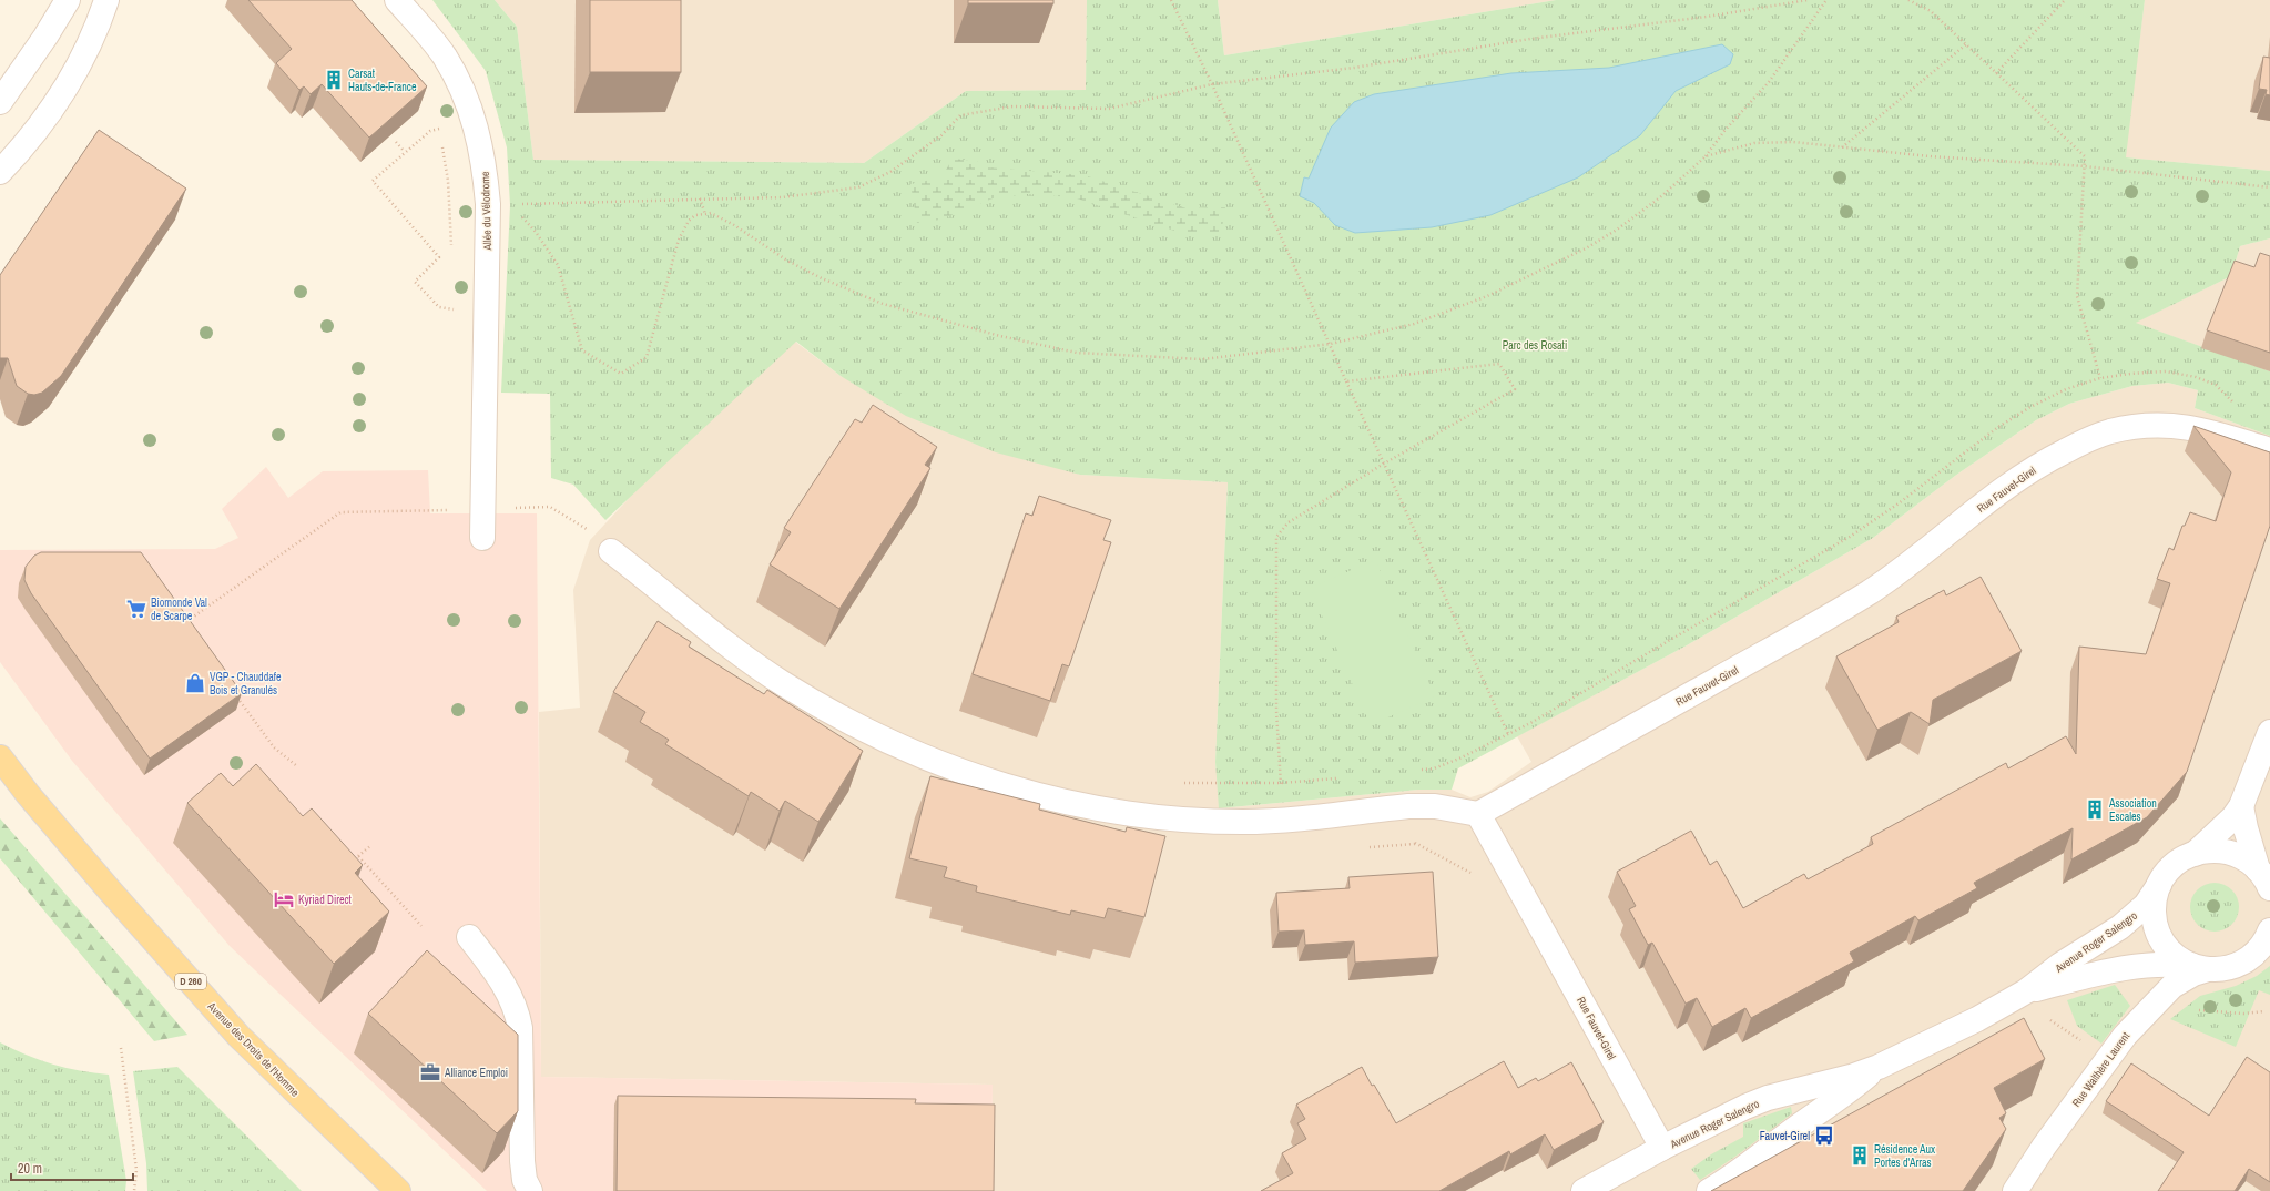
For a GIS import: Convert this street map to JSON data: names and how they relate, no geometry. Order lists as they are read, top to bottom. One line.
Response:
{"streets":{"main road":["D 260","Avenue des Droits de l'Homme"],"street":["Allée du Vélodrome","Rue Fauvet-Girel","Avenue Roger Salengro","Rue Walthère Laurent"]},"crossings":[["Rue Fauvet-Girel","Avenue Roger Salengro"],["Avenue Roger Salengro","Rue Walthère Laurent"]],"parks":["Parc des Rosati"],"places":{"building":["Carsat Hauts-de-France","Association Escales","Résidence Aux Portes d'Arras"],"supermarket":["Biomonde Val de Scarpe"],"shop":["VGP - Chauddafe Bois et Granulés"],"hotel":["Kyriad Direct"],"office":["Alliance Emploi"],"bus stop":["Fauvet-Girel"]},"scale_bar":"20 m"}
